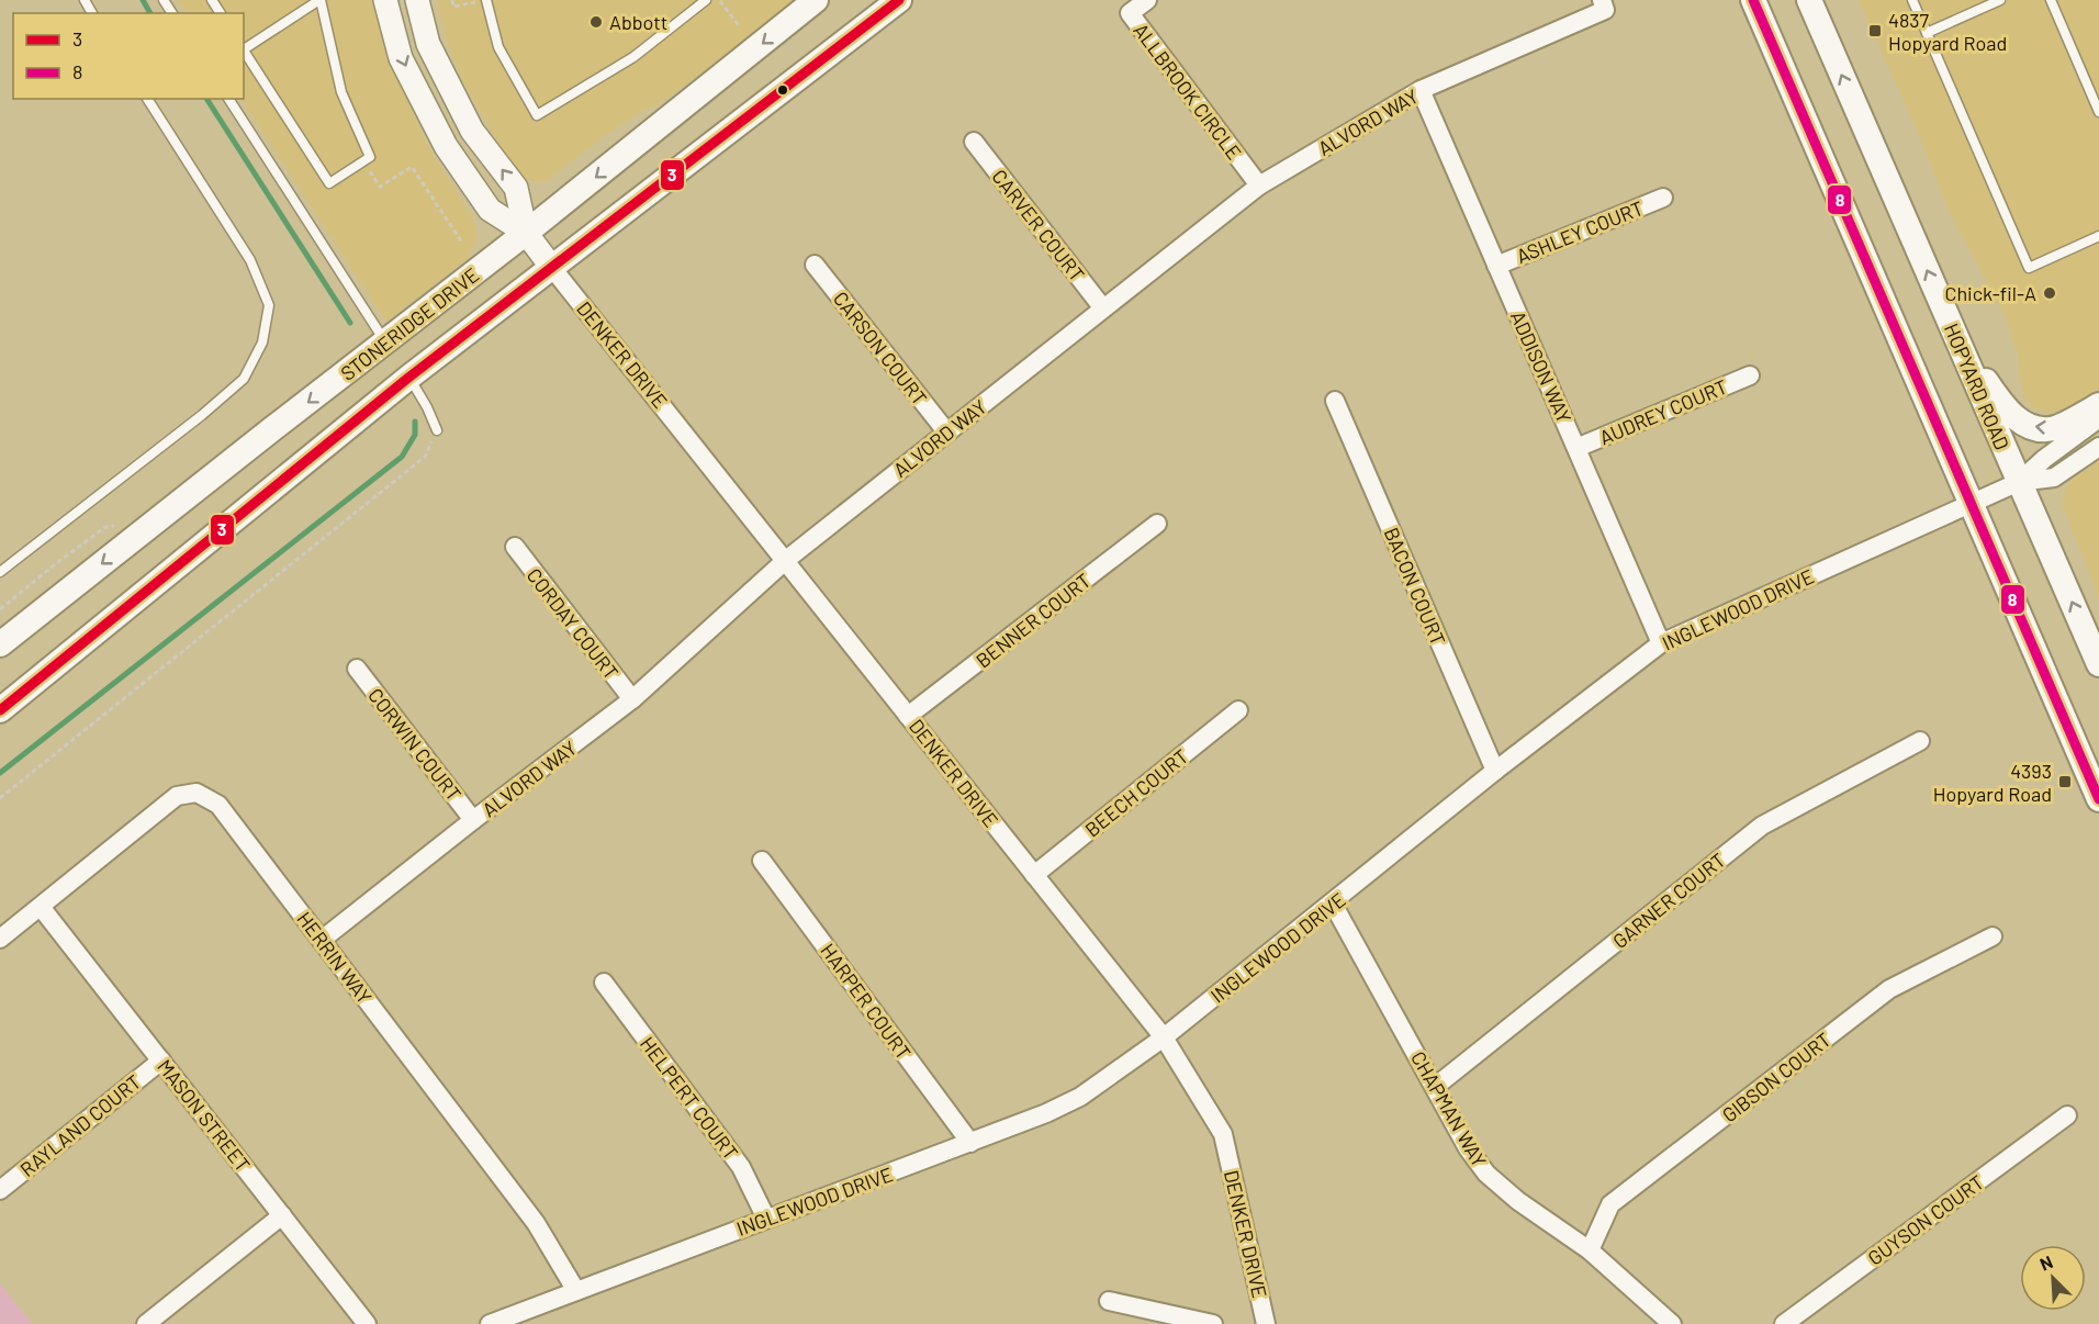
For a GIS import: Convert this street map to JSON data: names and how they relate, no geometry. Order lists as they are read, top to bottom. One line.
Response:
{"streets":{"main road":["STONERIDGE DRIVE","HOPYARD ROAD"],"street":["ALLBROOK CIRCLE","ALVORD WAY","CARVER COURT","ASHLEY COURT","CARSON COURT","DENKER DRIVE","ADDISON WAY","AUDREY COURT","BACON COURT","INGLEWOOD DRIVE","BENNER COURT","CORDAY COURT","CORWIN COURT","BEECH COURT","GARNER COURT","HERRIN WAY","HARPER COURT","GIBSON COURT","HELPERT COURT","CHAPMAN WAY","MASON STREET","RAYLAND COURT","GUYSON COURT"]},"crossings":[["ALLBROOK CIRCLE","ALVORD WAY"],["ALVORD WAY","CARVER COURT"],["ALVORD WAY","CARSON COURT"],["ALVORD WAY","DENKER DRIVE"],["ALVORD WAY","ADDISON WAY"],["ALVORD WAY","CORDAY COURT"],["ALVORD WAY","CORWIN COURT"],["ALVORD WAY","HERRIN WAY"],["ASHLEY COURT","ADDISON WAY"],["DENKER DRIVE","INGLEWOOD DRIVE"],["DENKER DRIVE","BENNER COURT"],["DENKER DRIVE","BEECH COURT"],["ADDISON WAY","AUDREY COURT"],["ADDISON WAY","INGLEWOOD DRIVE"],["HOPYARD ROAD","INGLEWOOD DRIVE"],["BACON COURT","INGLEWOOD DRIVE"],["INGLEWOOD DRIVE","HERRIN WAY"],["INGLEWOOD DRIVE","HARPER COURT"],["INGLEWOOD DRIVE","HELPERT COURT"],["INGLEWOOD DRIVE","CHAPMAN WAY"],["GARNER COURT","CHAPMAN WAY"],["HERRIN WAY","MASON STREET"],["GIBSON COURT","CHAPMAN WAY"],["MASON STREET","RAYLAND COURT"]],"places":{"other":["Abbott","Chick-fil-A"],"transit":["4837 Hopyard Road","4393 Hopyard Road"]},"lines":["transit line 3","transit line 8"],"legend":["3","8"],"north":"top left"}
